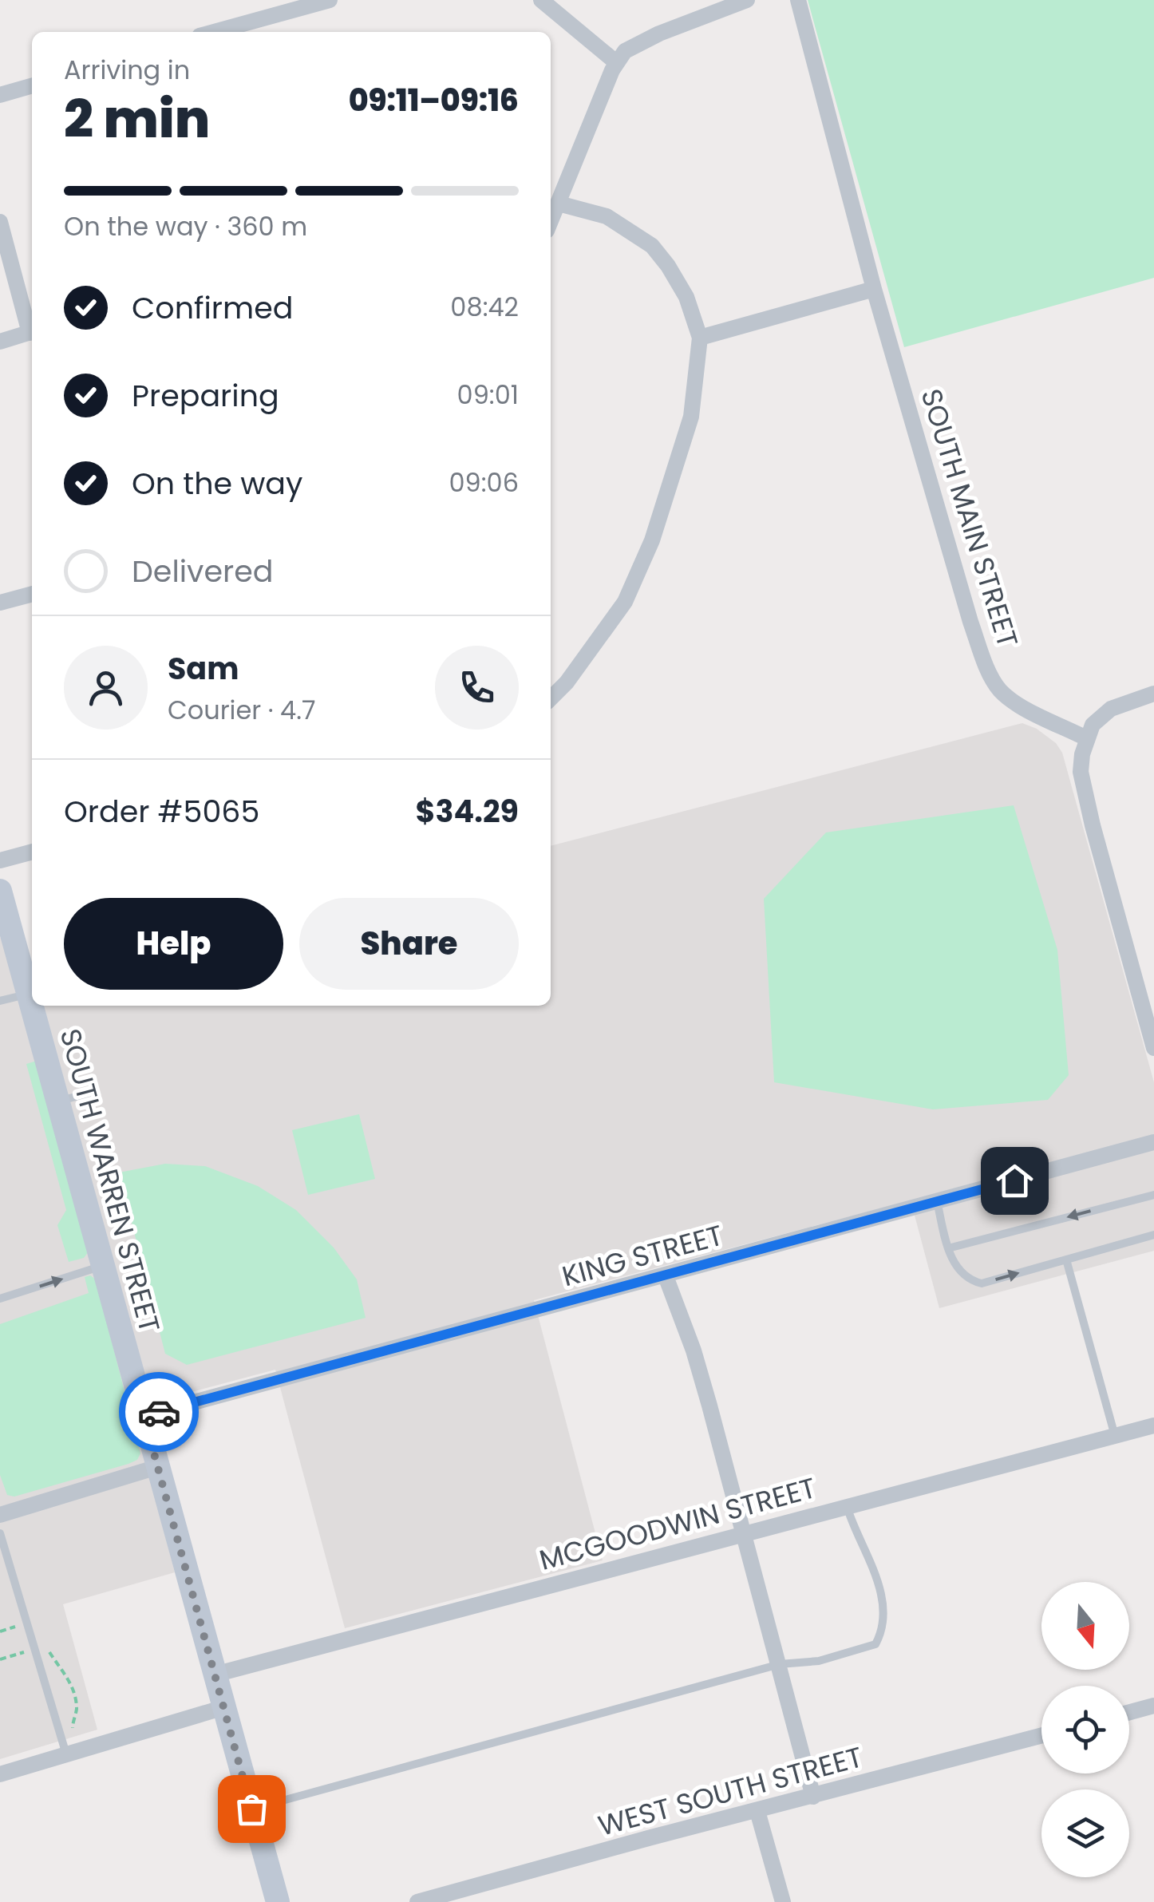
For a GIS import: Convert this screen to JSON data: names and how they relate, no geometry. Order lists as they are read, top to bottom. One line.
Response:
{"streets":{"street":["SOUTH MAIN STREET","SOUTH WARREN STREET","KING STREET","MCGOODWIN STREET","WEST SOUTH STREET"]},"crossings":[["SOUTH WARREN STREET","KING STREET"],["SOUTH WARREN STREET","MCGOODWIN STREET"]],"north":"bottom","page":{"heading":["2 min","Arriving in","09:11–09:16"],"panel":["Sam","Courier · 4.7","Order #5065","$34.29"],"bar":"On the way · 360 m","list":[["Confirmed","08:42"],["Preparing","09:01"],["On the way","09:06"],"Delivered"],"buttons":["Help","Share"]}}
